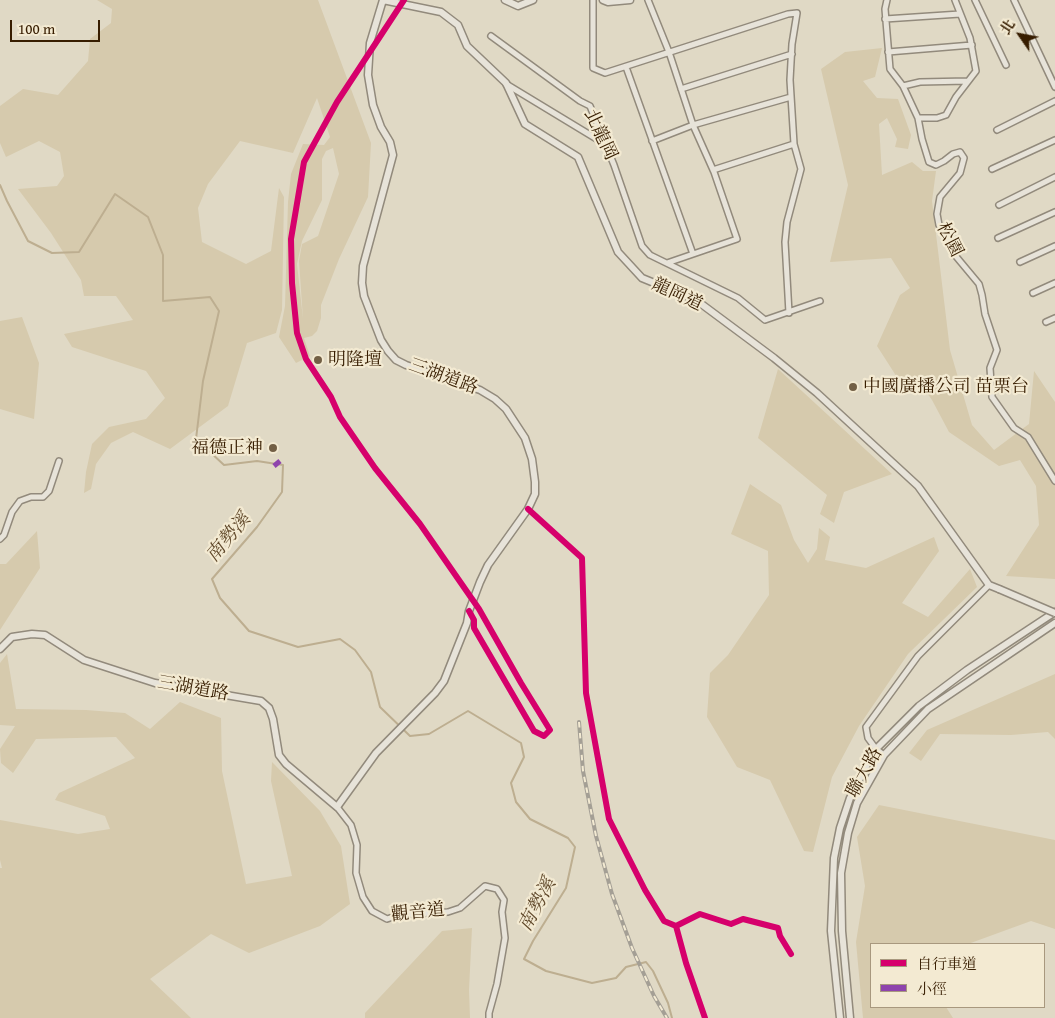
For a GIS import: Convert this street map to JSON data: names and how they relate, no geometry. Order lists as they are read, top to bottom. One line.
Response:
{"streets":{"street":["北龍岡","松園","龍岡道","三湖道路","聯大路","觀音道"]},"crossings":[["龍岡道","三湖道路"],["三湖道路","觀音道"]],"water":["南勢溪"],"places":["明隆壇","中國廣播公司 苗栗台","福德正神"],"legend":["自行車道","小徑"],"scale_bar":"100 m","north":"top left"}
